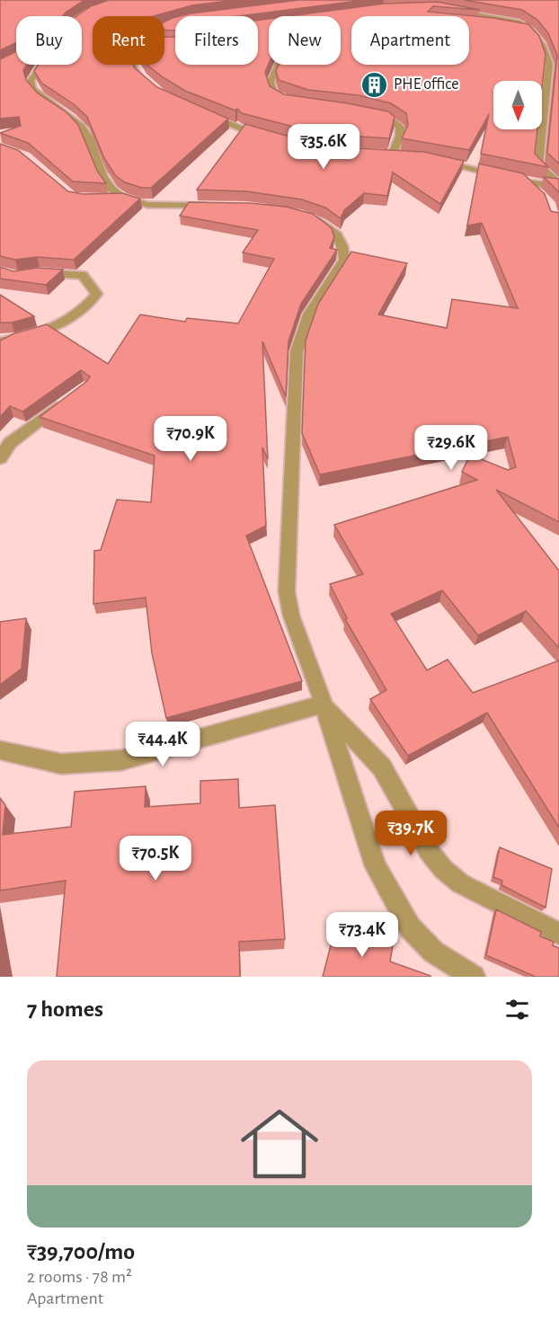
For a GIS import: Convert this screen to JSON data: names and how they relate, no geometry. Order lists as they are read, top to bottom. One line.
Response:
{"places":{"building":["PHE office"]},"north":"bottom","page":{"chip":["Buy","Rent","Filters","New","Apartment"],"price":["₹35.6K","₹70.9K","₹29.6K","₹44.4K","₹39.7K","₹70.5K","₹73.4K"],"heading":"7 homes","list":[{"name":"₹39,700/mo","note":"2 rooms · 78 m² · Apartment"}]}}
